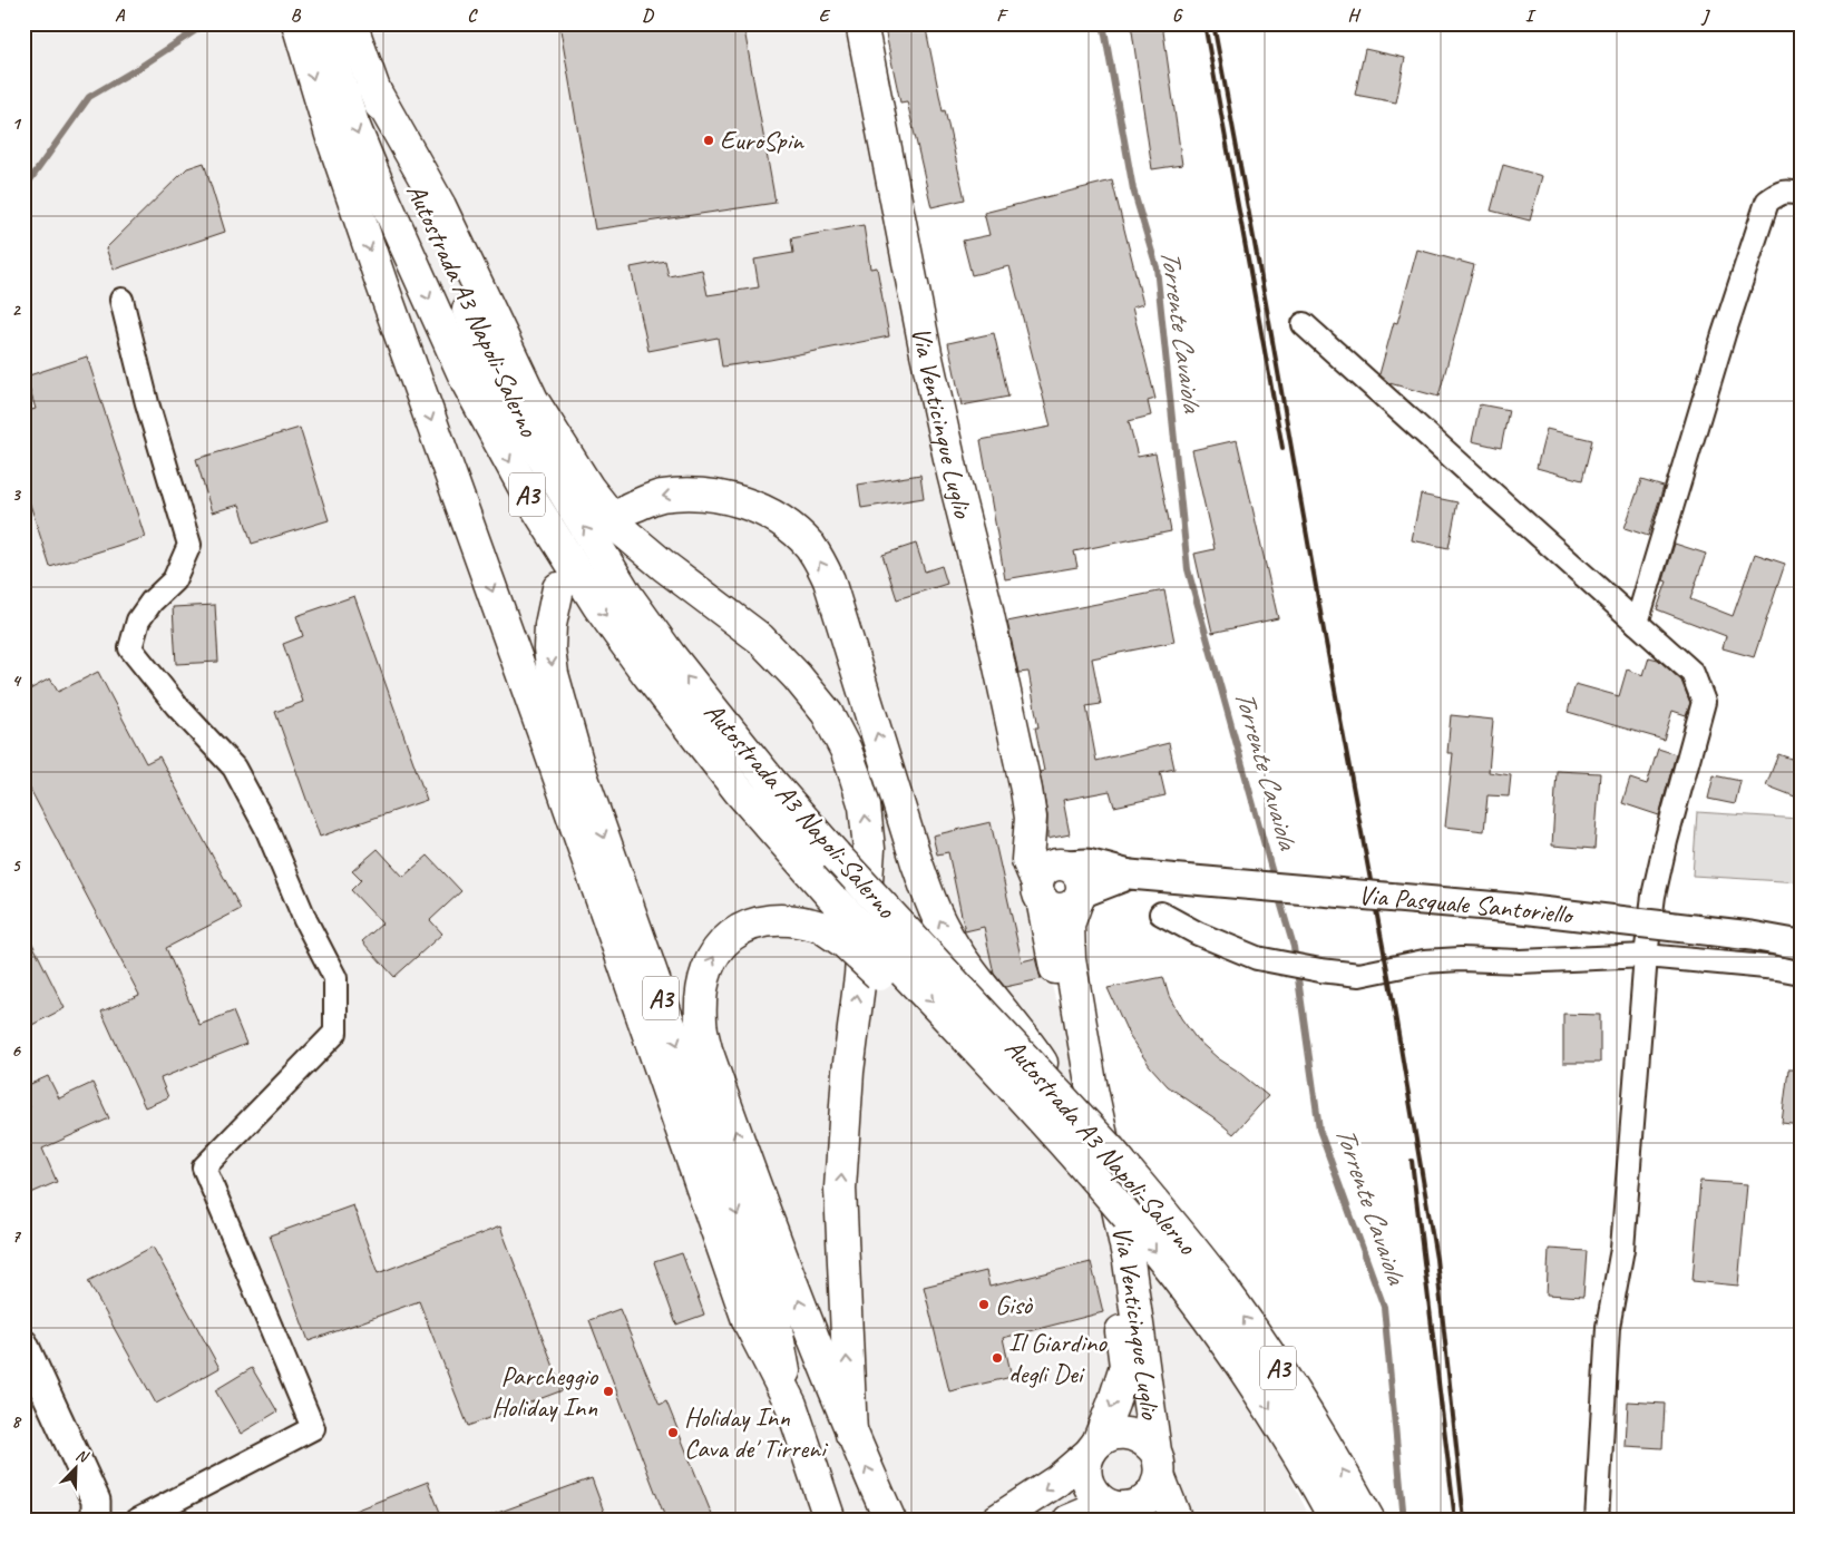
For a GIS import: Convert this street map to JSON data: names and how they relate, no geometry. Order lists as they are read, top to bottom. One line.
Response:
{"streets":{"main road":["Autostrada A3 Napoli-Salerno","Via Venticinque Luglio","A3"],"street":["Via Pasquale Santoriello"]},"crossings":[["Autostrada A3 Napoli-Salerno","A3"],["Via Venticinque Luglio","Via Pasquale Santoriello"]],"water":["Torrente Cavaiola"],"places":["EuroSpin","Gisò","Il Giardino degli Dei","Parcheggio Holiday Inn","Holiday Inn Cava de' Tirreni"],"north":"top right","grid":{"columns":["A","B","C","D","E","F","G","H","I","J"],"rows":["1","2","3","4","5","6","7","8"]}}
